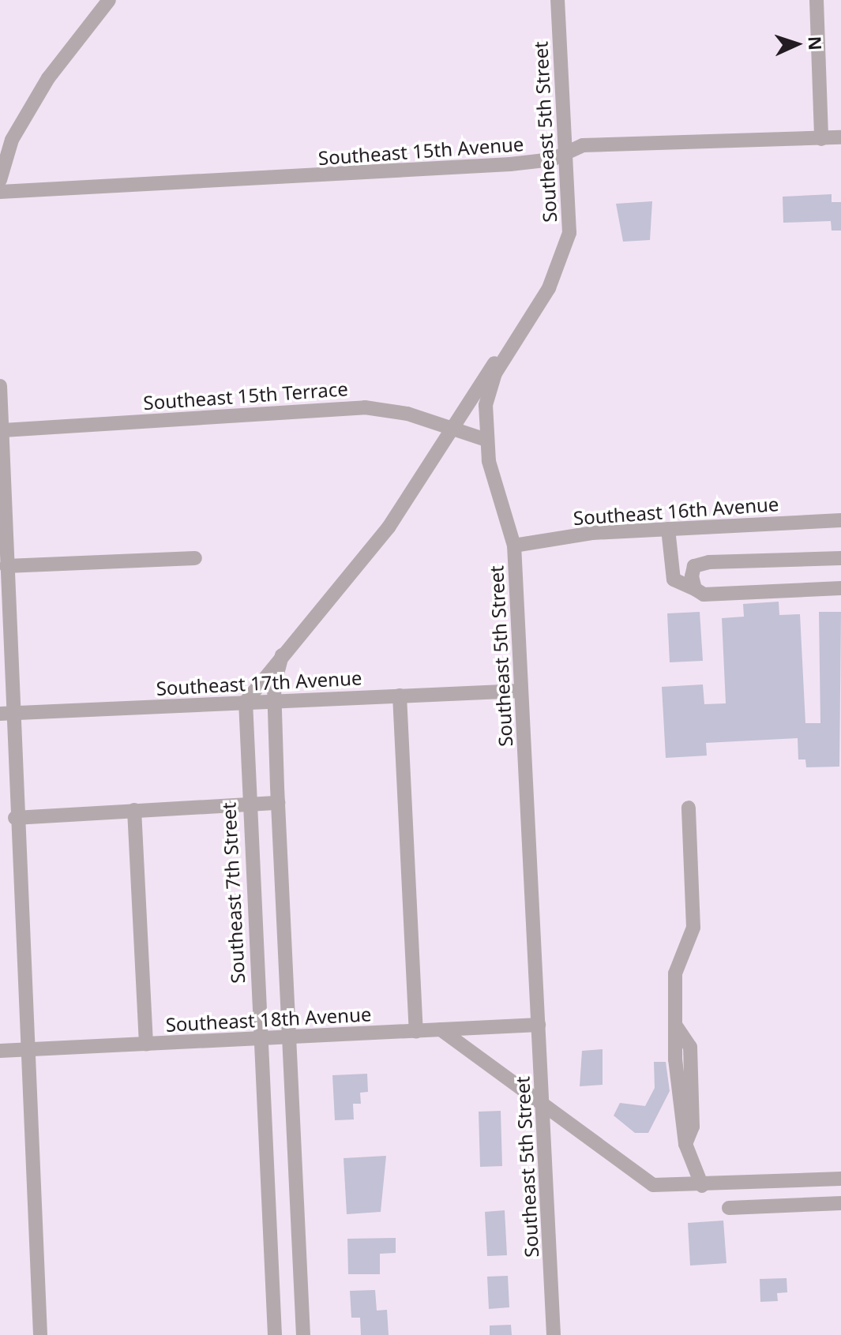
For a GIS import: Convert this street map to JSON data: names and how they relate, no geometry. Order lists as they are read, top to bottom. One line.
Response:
{"streets":{"street":["Southeast 5th Street","Southeast 15th Avenue","Southeast 15th Terrace","Southeast 16th Avenue","Southeast 17th Avenue","Southeast 7th Street","Southeast 18th Avenue"]},"crossings":[["Southeast 5th Street","Southeast 15th Avenue"],["Southeast 5th Street","Southeast 15th Terrace"],["Southeast 5th Street","Southeast 16th Avenue"],["Southeast 5th Street","Southeast 17th Avenue"],["Southeast 5th Street","Southeast 18th Avenue"],["Southeast 17th Avenue","Southeast 7th Street"],["Southeast 7th Street","Southeast 18th Avenue"]],"north":"right"}
